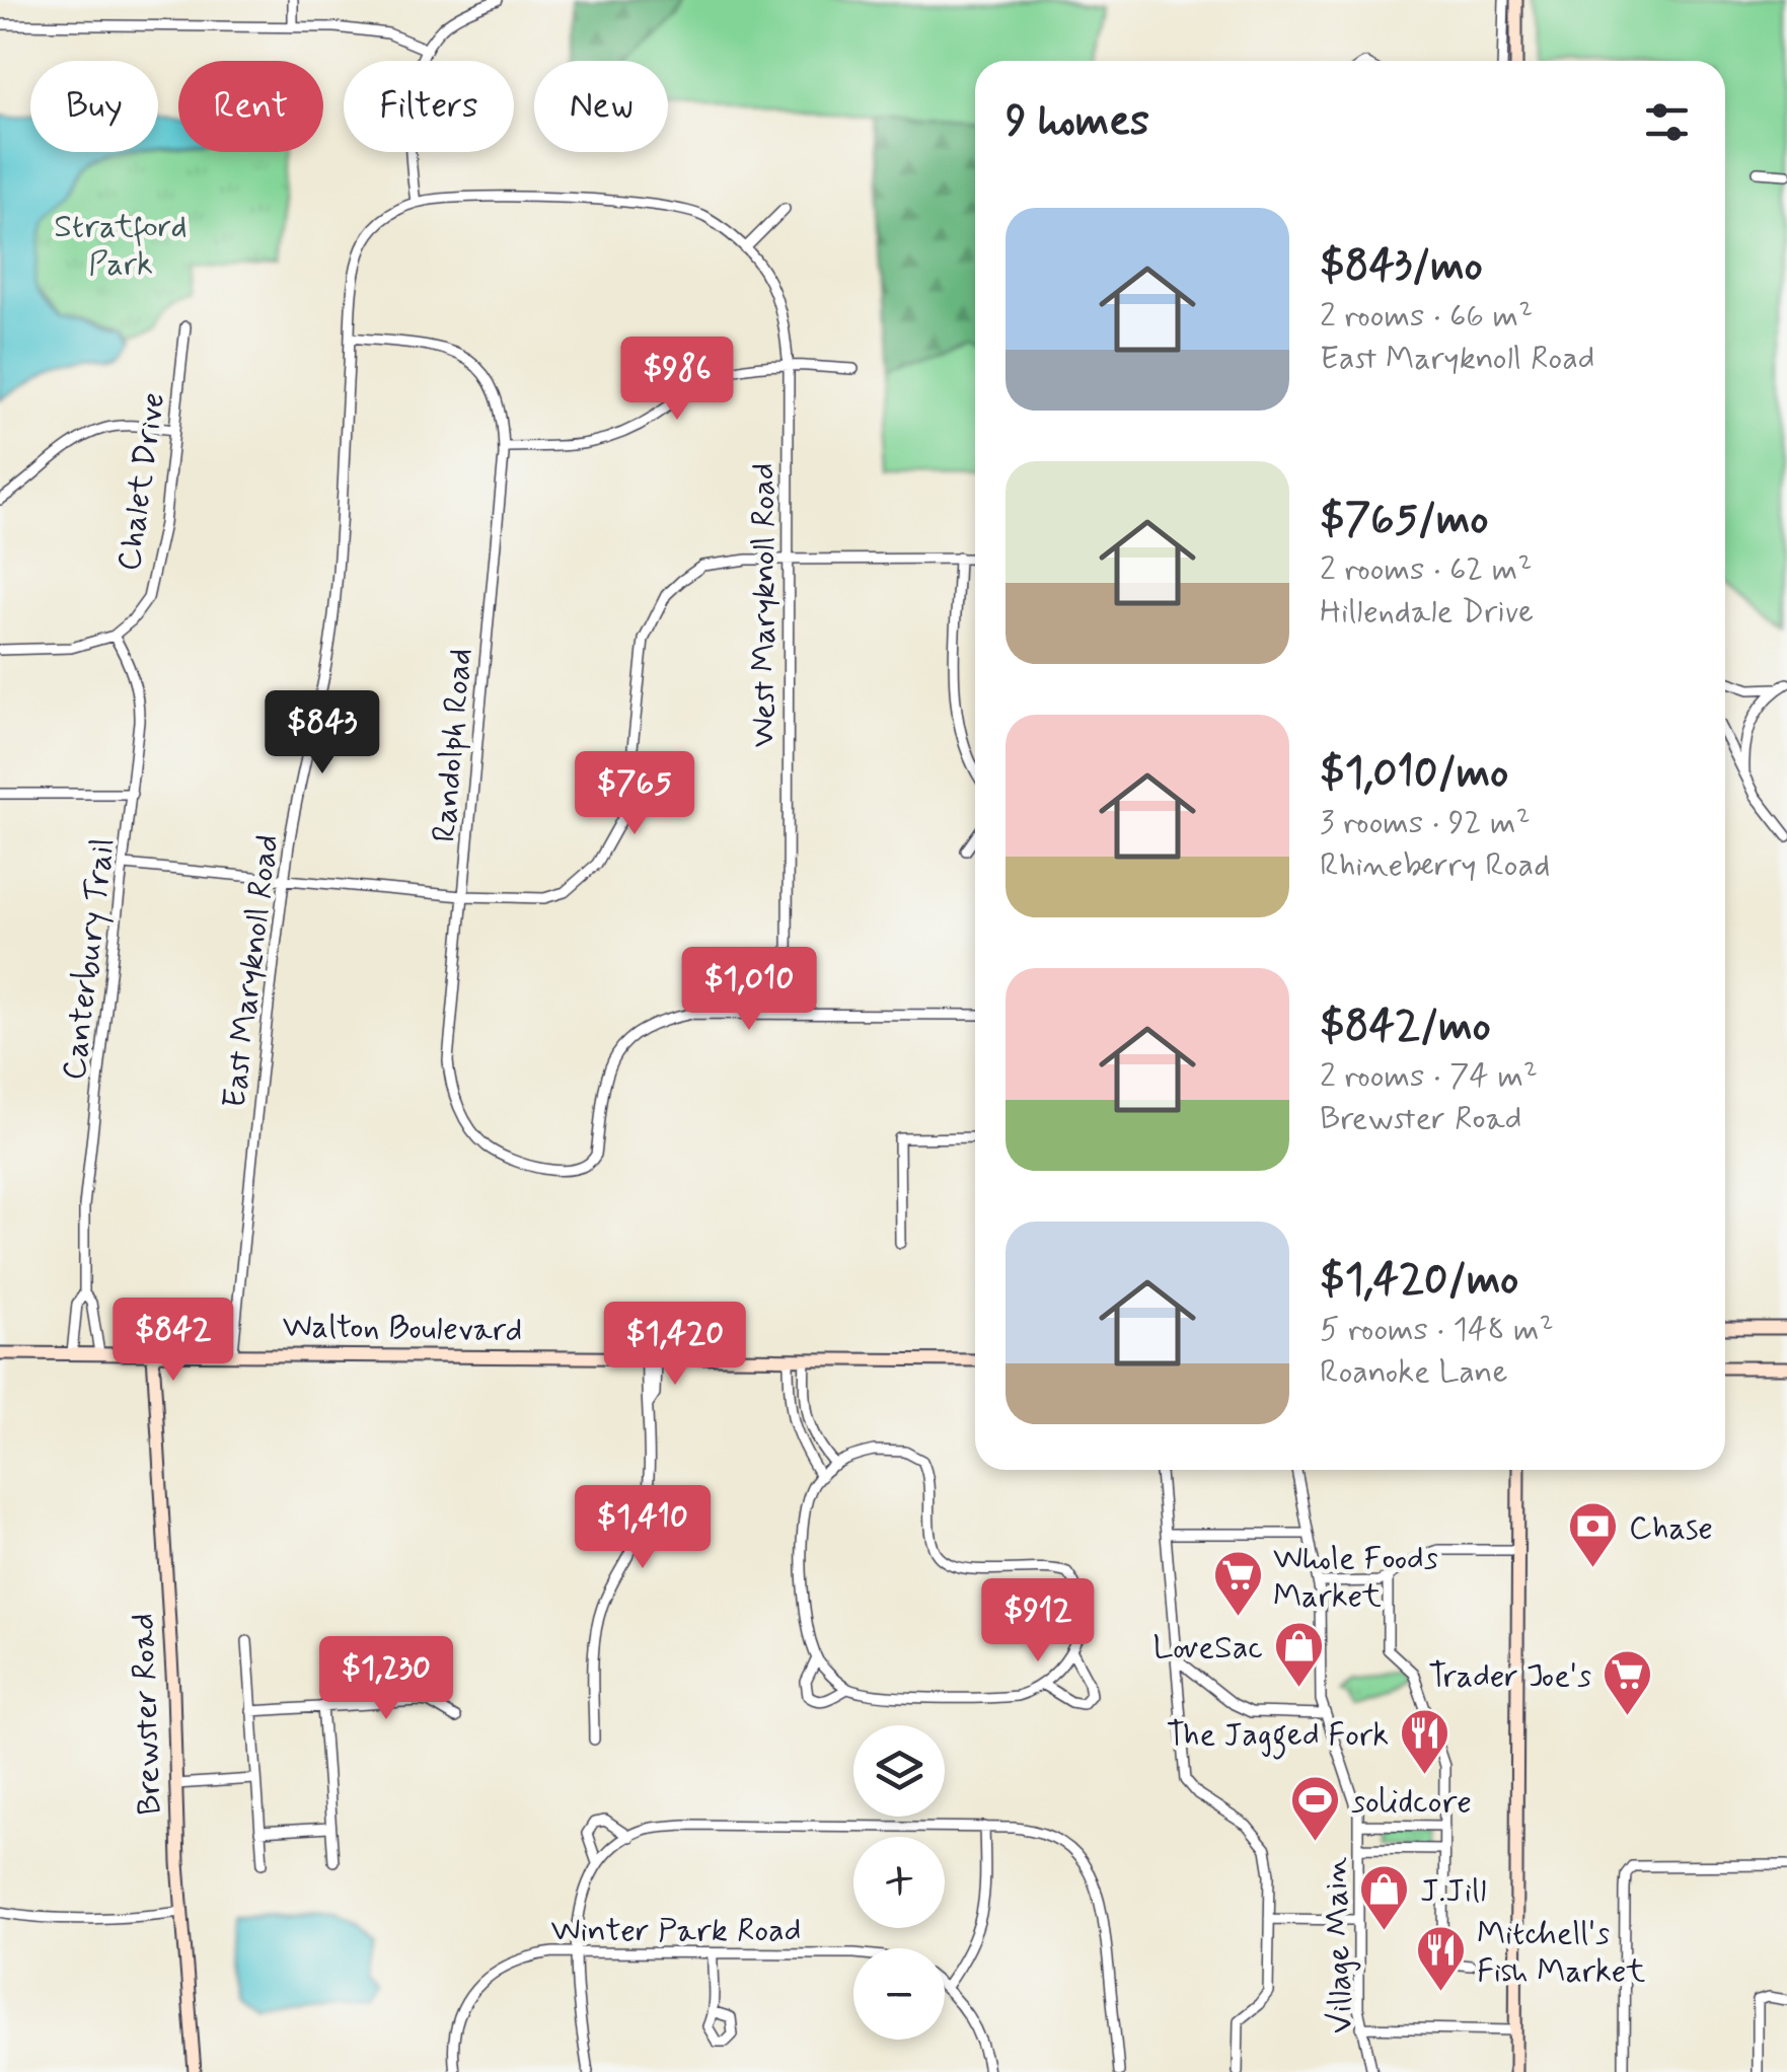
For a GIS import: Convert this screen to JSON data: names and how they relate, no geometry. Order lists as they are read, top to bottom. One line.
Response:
{"streets":{"street":["Chalet Drive","West Maryknoll Road","Randolph Road","Canterbury Trail","East Maryknoll Road","Walton Boulevard","Brewster Road","Winter Park Road","Village Main"]},"crossings":[["Chalet Drive","Canterbury Trail"],["West Maryknoll Road","Randolph Road"],["West Maryknoll Road","East Maryknoll Road"],["Randolph Road","East Maryknoll Road"],["Canterbury Trail","Walton Boulevard"],["East Maryknoll Road","Walton Boulevard"],["Walton Boulevard","Brewster Road"]],"parks":["Stratford Park"],"places":{"bank":["Chase"],"supermarket":["Whole Foods Market","Trader Joe's"],"shop":["LoveSac","J.Jill"],"restaurant":["The Jagged Fork","Mitchell's Fish Market"],"sports":["solidcore"]},"page":{"chip":["Buy","Rent","Filters","New"],"heading":"9 homes","list":[{"name":"$843/mo","note":"2 rooms · 66 m² · East Maryknoll Road"},{"name":"$765/mo","note":"2 rooms · 62 m² · Hillendale Drive"},{"name":"$1,010/mo","note":"3 rooms · 92 m² · Rhineberry Road"},{"name":"$842/mo","note":"2 rooms · 74 m² · Brewster Road"},{"name":"$1,420/mo","note":"5 rooms · 148 m² · Roanoke Lane"}],"price":["$986","$843","$765","$1,010","$842","$1,420","$1,410","$912","$1,230"],"map_buttons":["+","−"]}}
